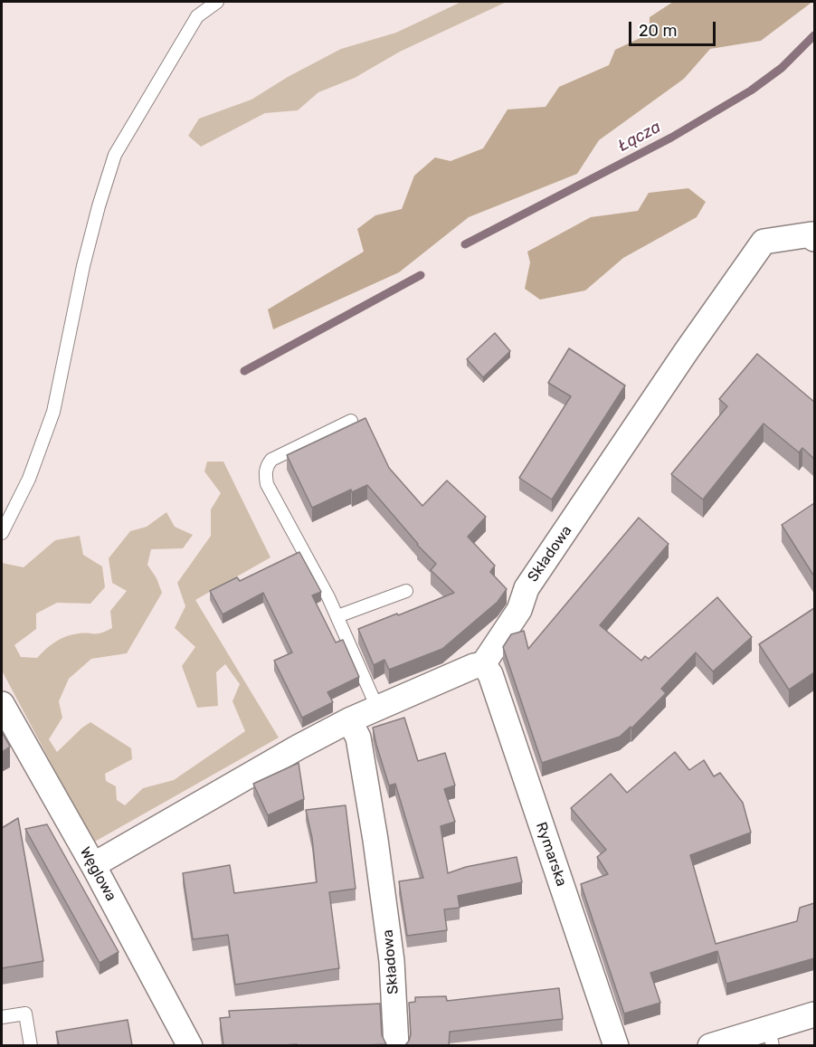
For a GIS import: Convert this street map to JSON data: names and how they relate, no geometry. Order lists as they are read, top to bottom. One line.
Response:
{"streets":{"street":["Składowa","Rymarska","Węglowa"]},"crossings":[["Składowa","Rymarska"]],"water":["Łącza"],"scale_bar":"20 m"}
